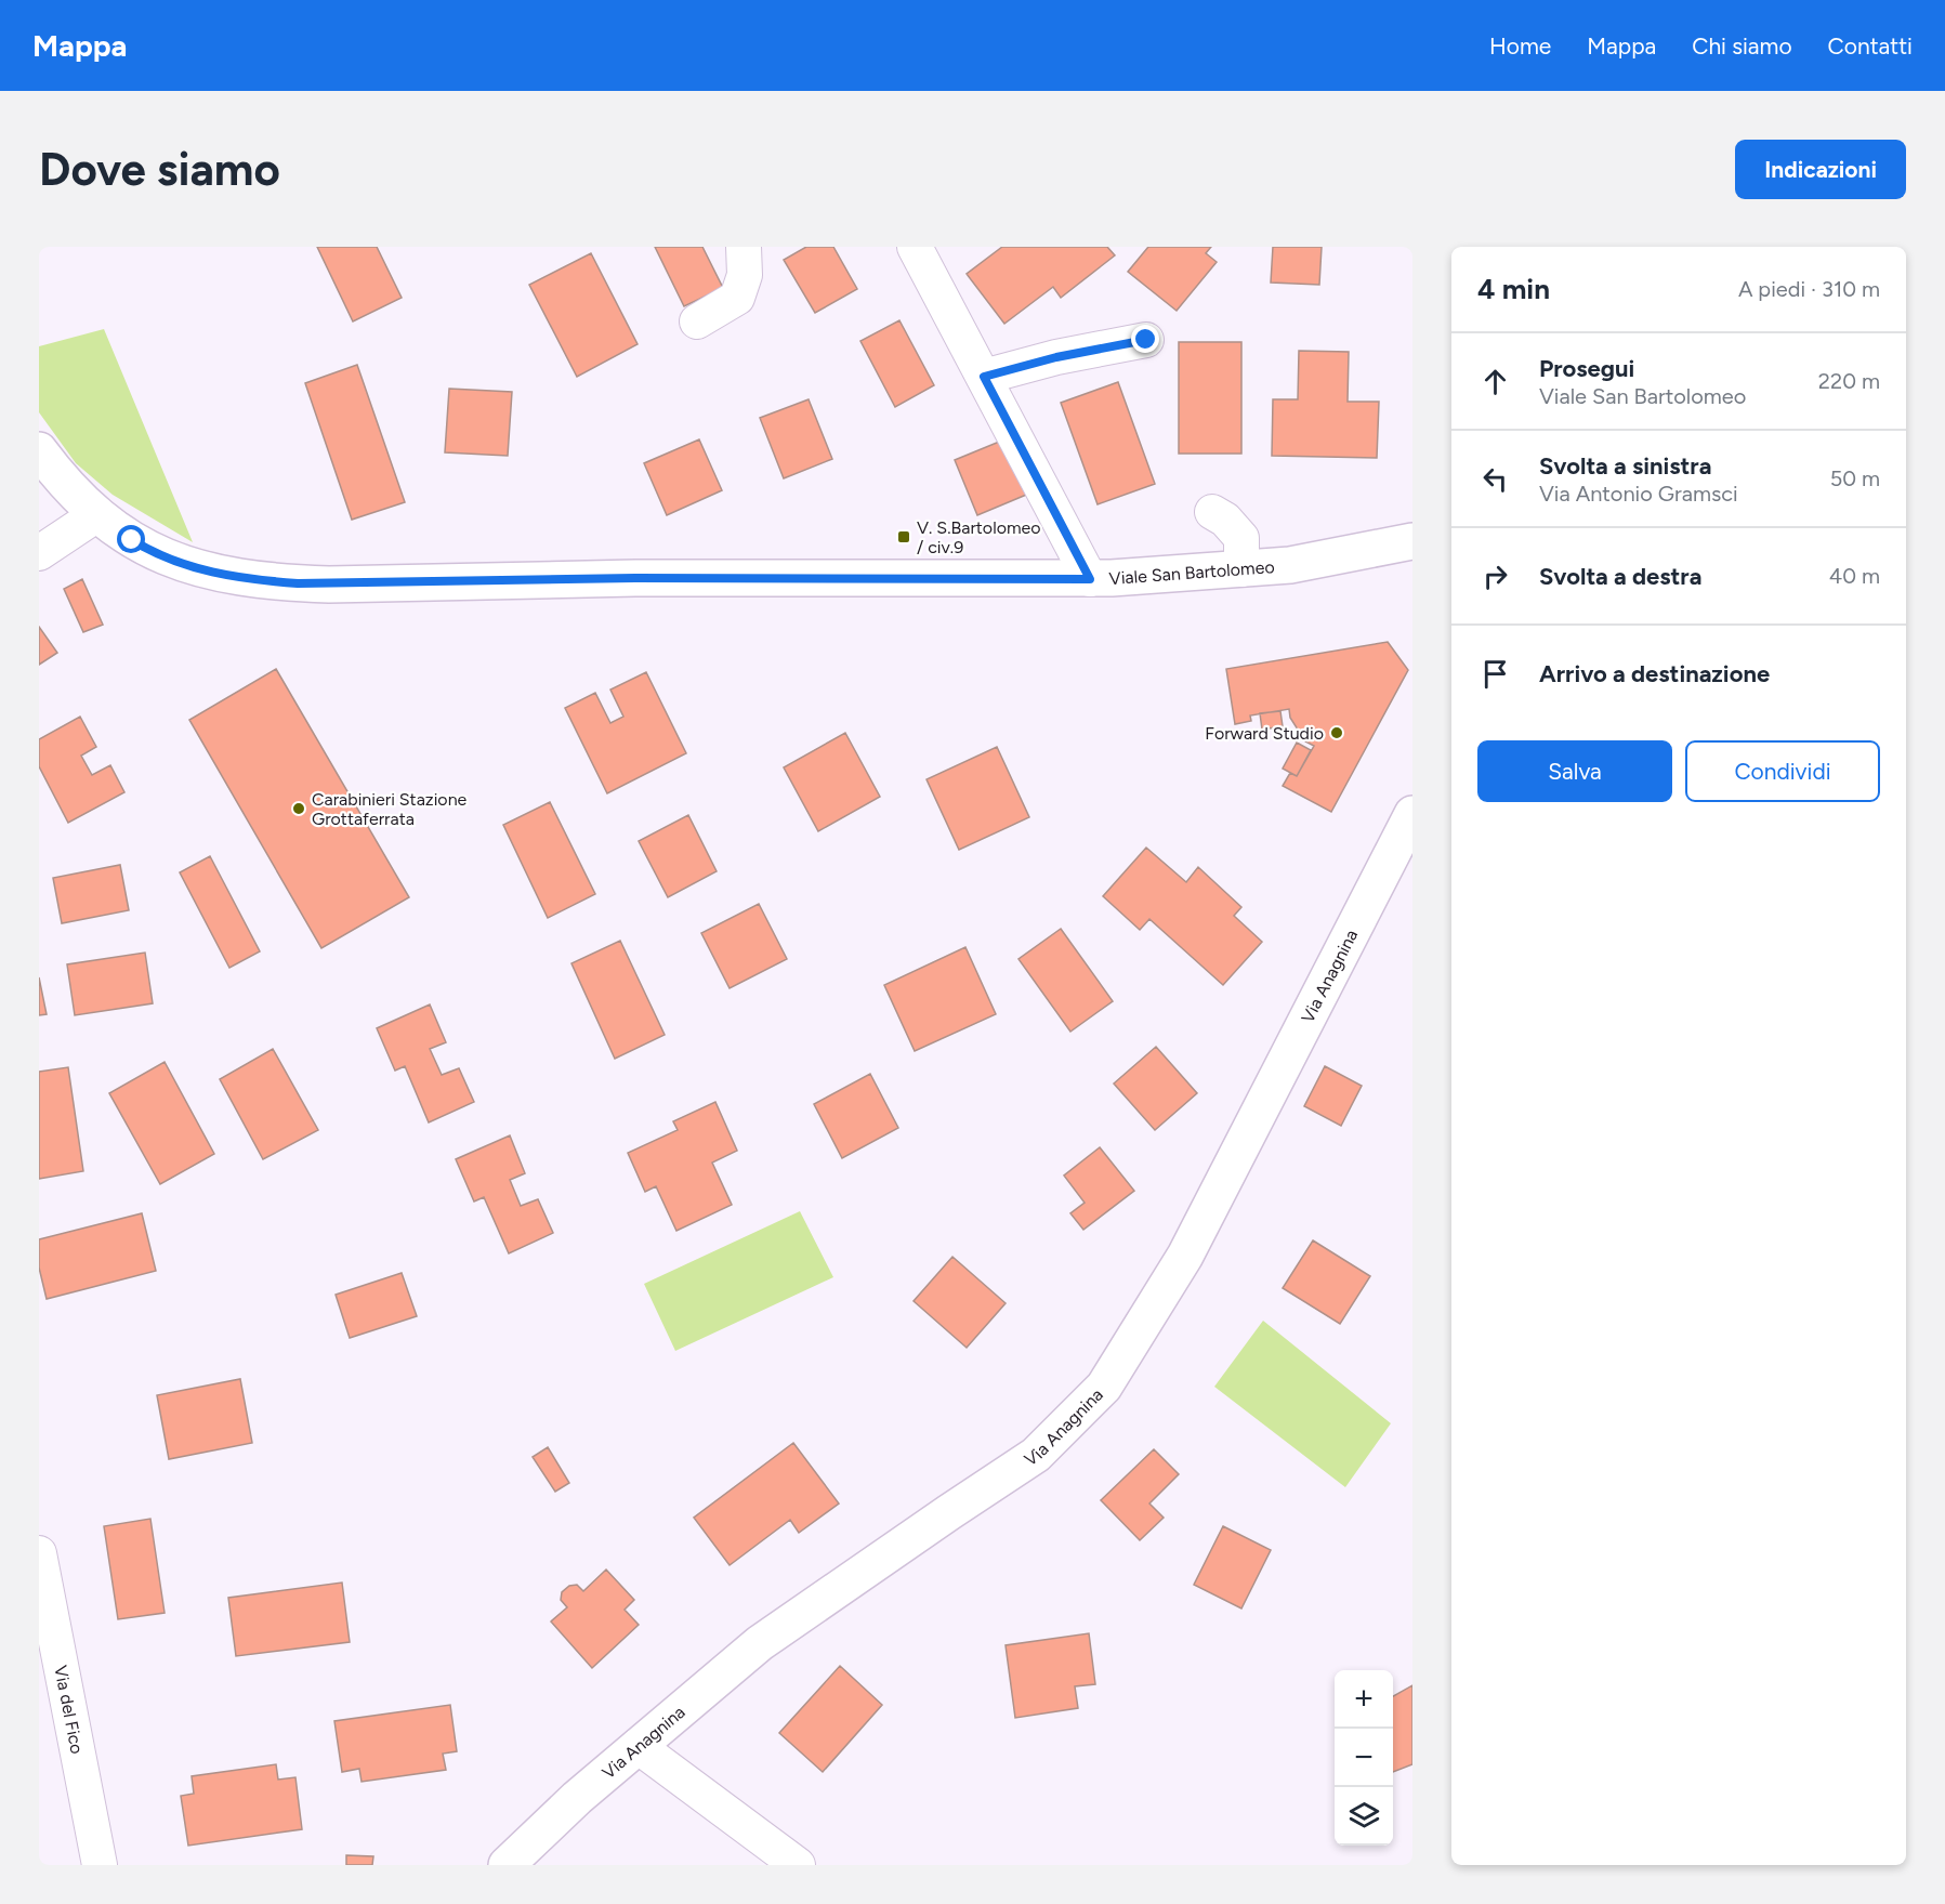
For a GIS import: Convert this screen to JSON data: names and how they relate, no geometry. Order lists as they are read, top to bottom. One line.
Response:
{"streets":{"main road":["Viale San Bartolomeo","Via Anagnina"],"street":["Via del Fico"]},"places":{"transit":["V. S.Bartolomeo / civ.9"],"other":["Forward Studio","Carabinieri Stazione Grottaferrata"]},"page":{"header":"Mappa","nav":["Home","Mappa","Chi siamo","Contatti"],"buttons":["Indicazioni",["Salva","Condividi"]],"title":"Dove siamo","heading":["4 min","A piedi · 310 m"],"list":[["Prosegui","Viale San Bartolomeo","220 m"],["Svolta a sinistra","Via Antonio Gramsci","50 m"],["Svolta a destra","40 m"],"Arrivo a destinazione"],"map_buttons":["+","−"]}}
